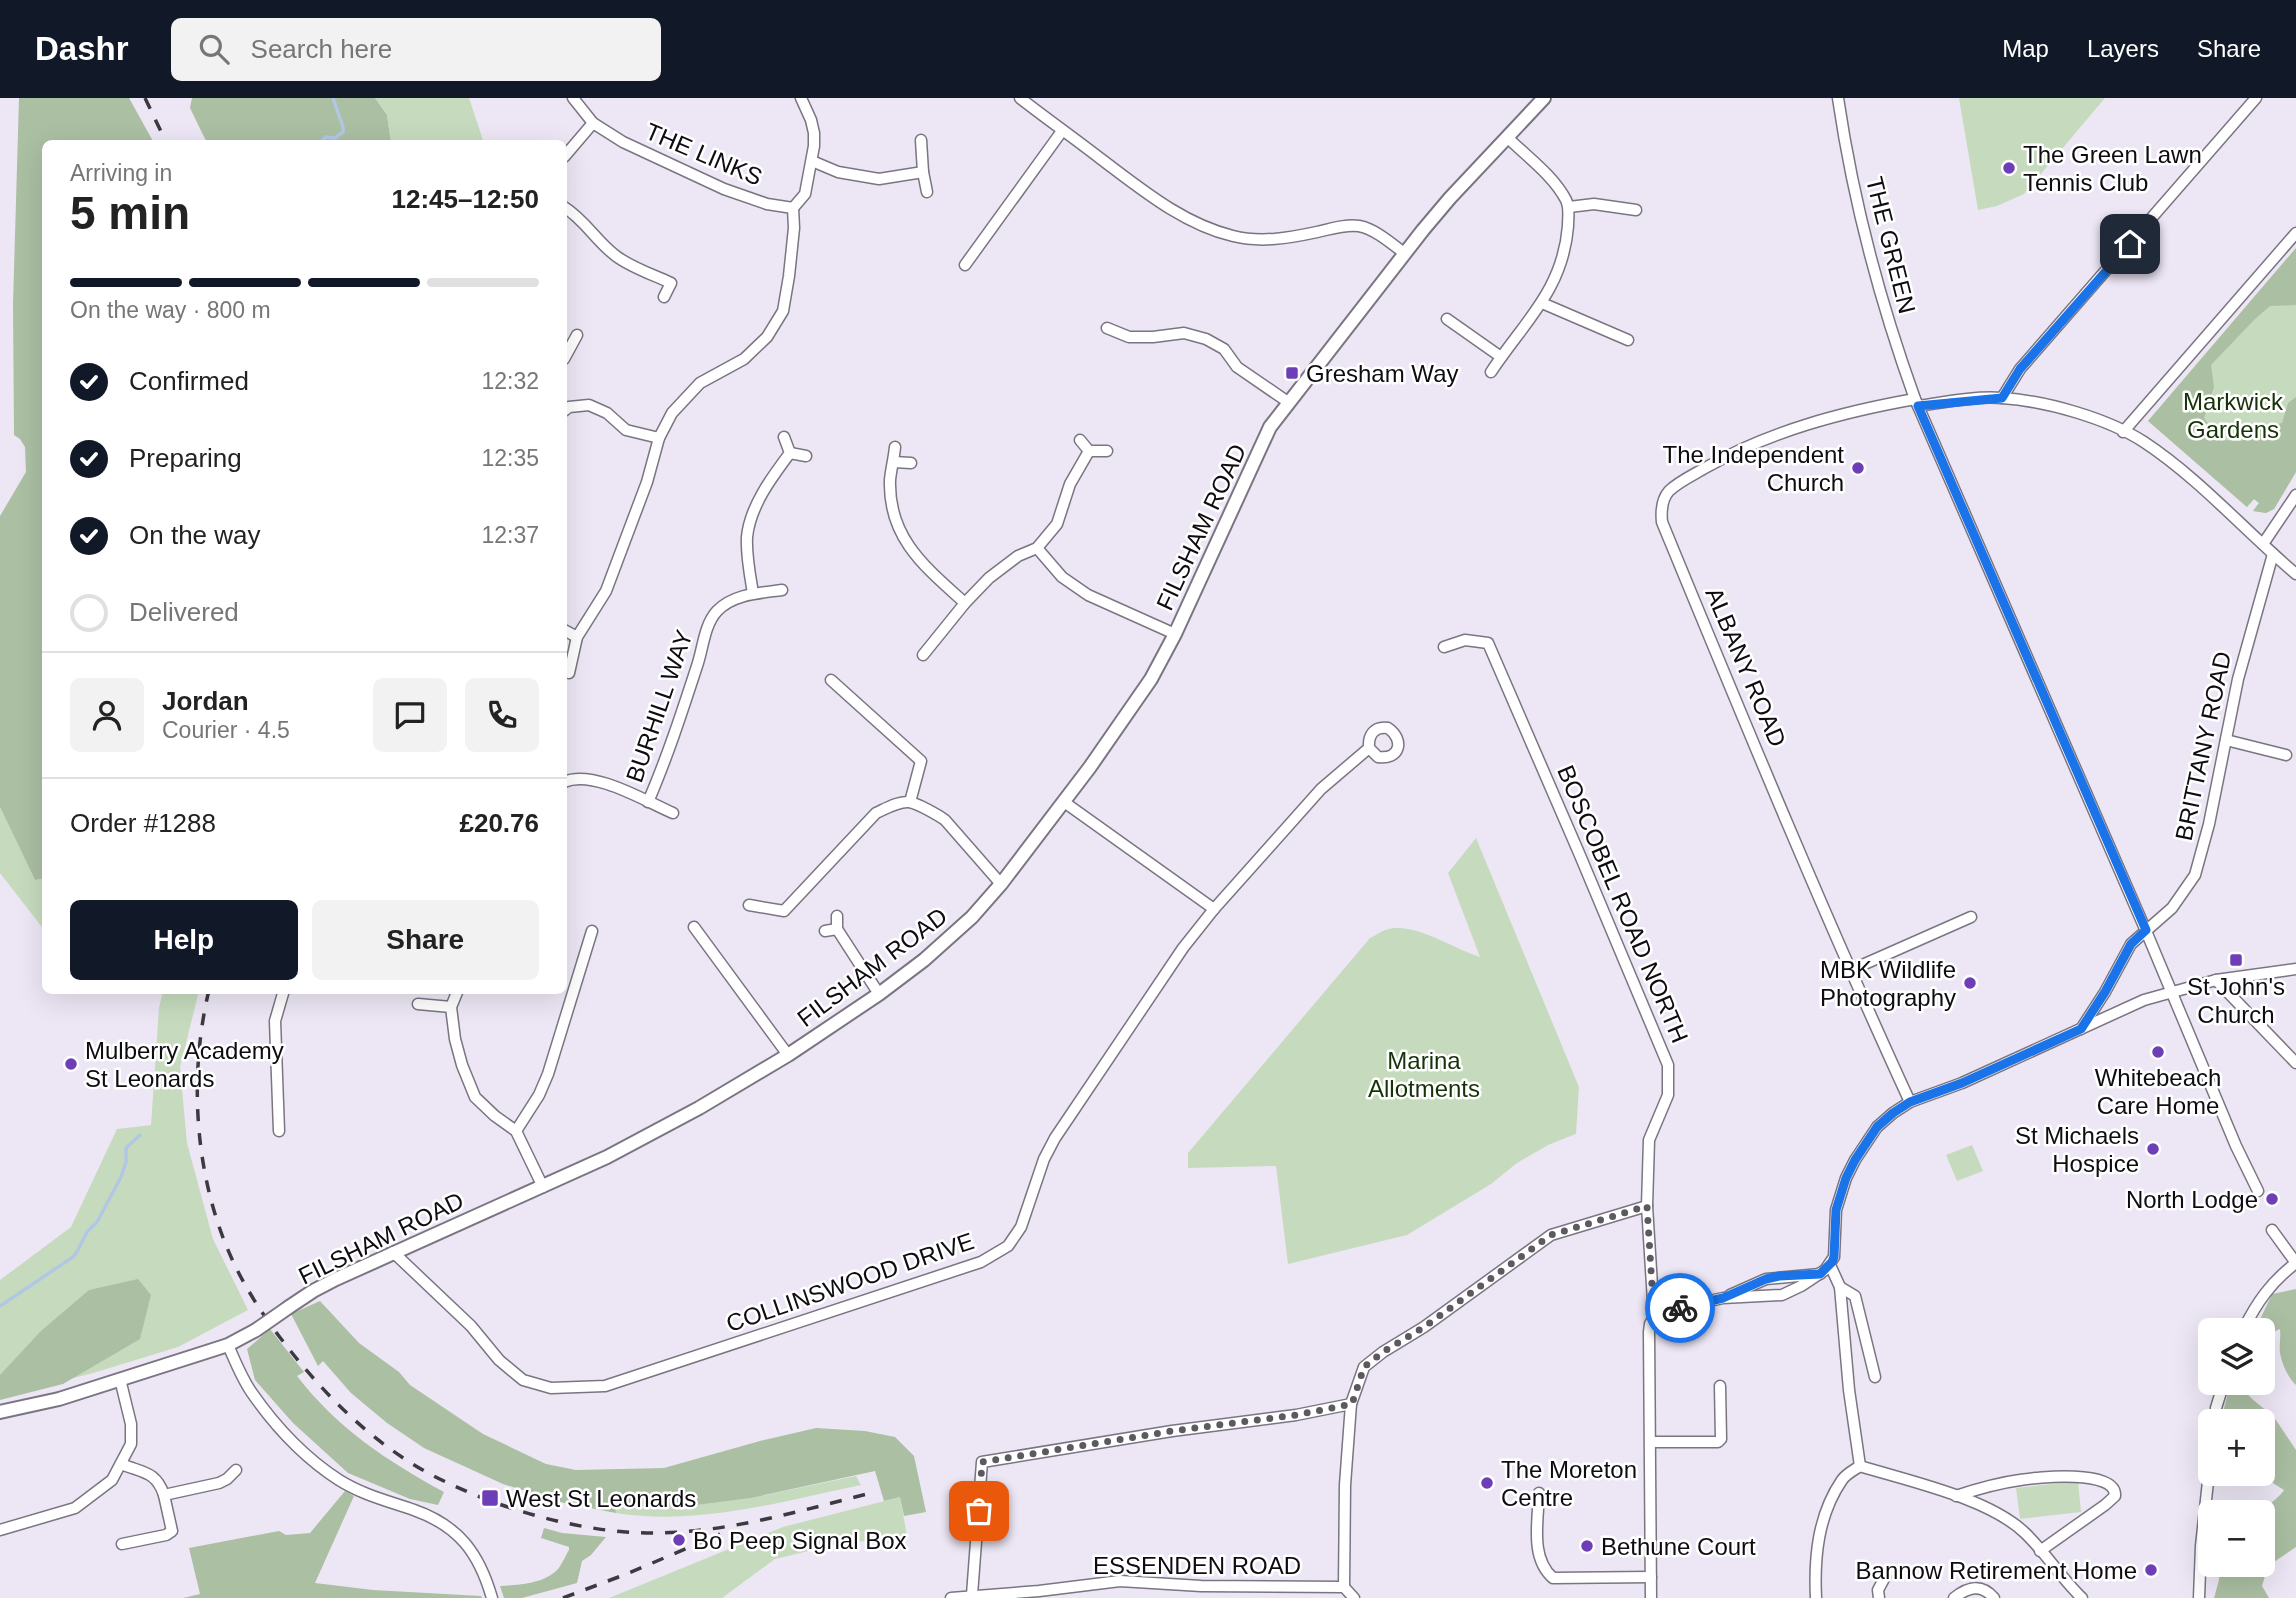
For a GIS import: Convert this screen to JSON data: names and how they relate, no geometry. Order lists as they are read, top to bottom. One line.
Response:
{"streets":{"street":["THE LINKS","THE GREEN","FILSHAM ROAD","ALBANY ROAD","BURHILL WAY","BRITTANY ROAD","BOSCOBEL ROAD NORTH","COLLINSWOOD DRIVE","ESSENDEN ROAD"]},"crossings":[["THE GREEN","ALBANY ROAD"],["THE GREEN","BRITTANY ROAD"],["FILSHAM ROAD","COLLINSWOOD DRIVE"],["ALBANY ROAD","BRITTANY ROAD"]],"parks":["Markwick Gardens","Marina Allotments"],"places":{"other":["The Green Lawn Tennis Club","The Independent Church","MBK Wildlife Photography","Whitebeach Care Home","Mulberry Academy St Leonards","St Michaels Hospice","North Lodge","The Moreton Centre","Bo Peep Signal Box","Bethune Court","Bannow Retirement Home"],"transit":["Gresham Way","St John's Church","West St Leonards"]},"page":{"header":"Dashr","search":"Search here","nav":["Map","Layers","Share"],"heading":["5 min","Arriving in","12:45–12:50"],"panel":["Jordan","Courier · 4.5","Order #1288","£20.76"],"bar":"On the way · 800 m","list":[["Confirmed","12:32"],["Preparing","12:35"],["On the way","12:37"],"Delivered"],"buttons":["Help","Share"],"map_buttons":["+","−"]}}
